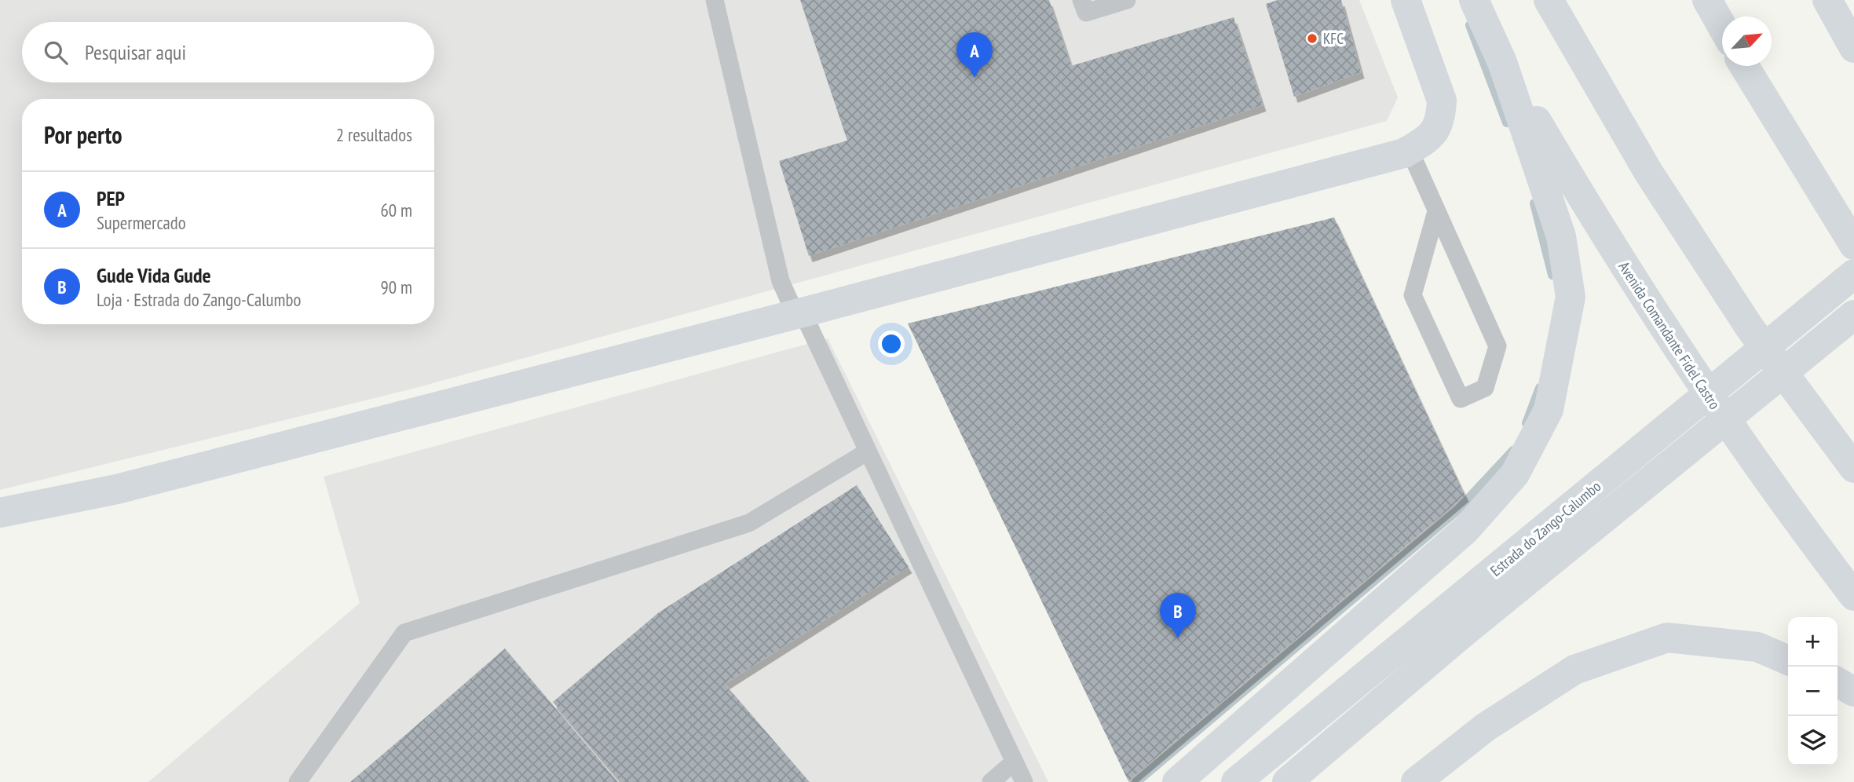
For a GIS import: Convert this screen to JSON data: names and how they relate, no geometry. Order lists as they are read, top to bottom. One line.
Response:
{"streets":{"main road":["Avenida Comandante Fidel Castro","Estrada do Zango-Calumbo"]},"places":["KFC"],"north":"top right","page":{"search":"Pesquisar aqui","pins":["A","B"],"heading":["Por perto","2 resultados"],"list":[{"mark":"A","name":"PEP","note":"Supermercado","value":"60 m"},{"mark":"B","name":"Gude Vida Gude","note":"Loja · Estrada do Zango-Calumbo","value":"90 m"}],"map_buttons":["+","−"]}}
